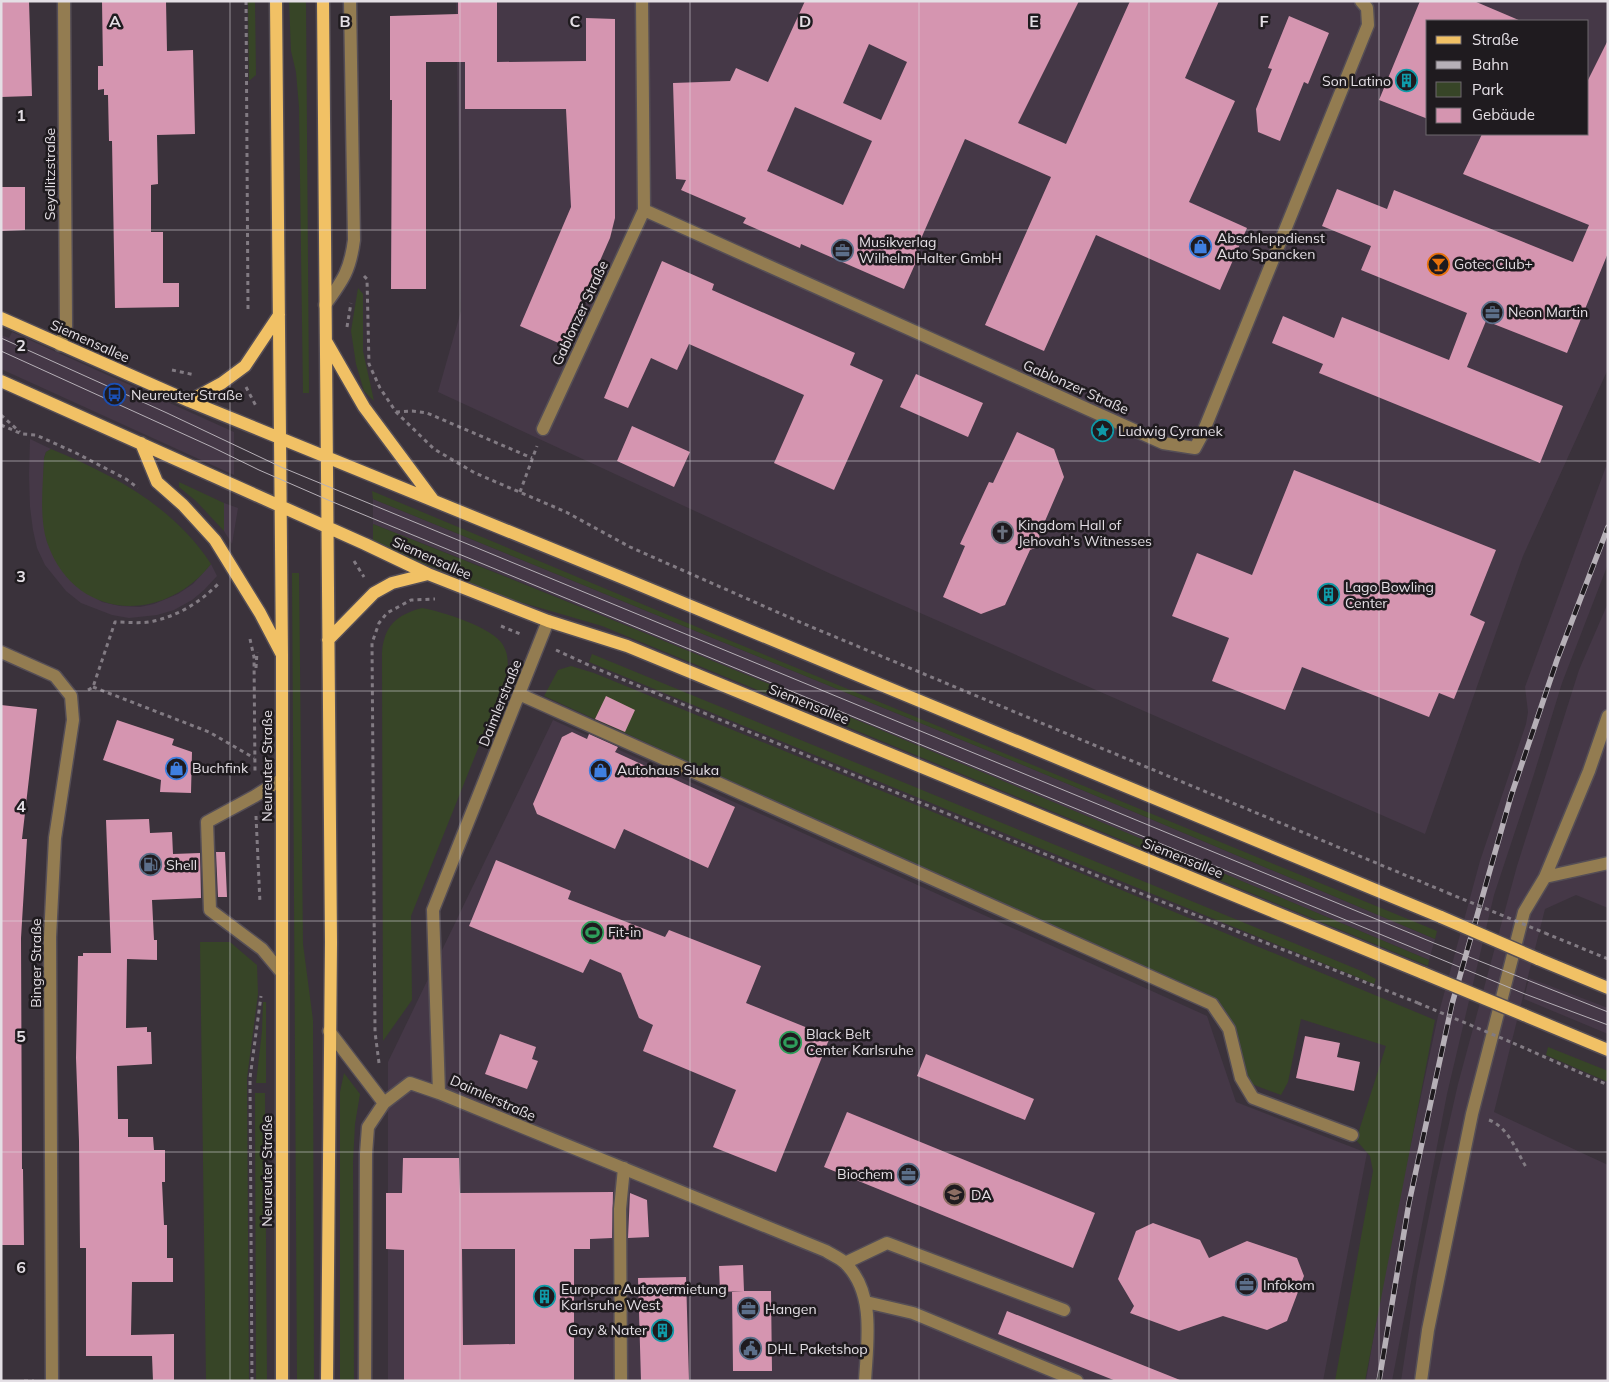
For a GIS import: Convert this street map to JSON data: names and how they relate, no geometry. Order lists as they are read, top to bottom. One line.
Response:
{"streets":{"main road":["Siemensallee","Neureuter Straße"],"street":["Seydlitzstraße","Gablonzer Straße","Daimlerstraße","Binger Straße"]},"crossings":[["Seydlitzstraße","Siemensallee"],["Siemensallee","Daimlerstraße"],["Siemensallee","Neureuter Straße"]],"places":{"building":["Son Latino","Lago Bowling Center","Europcar Autovermietung Karlsruhe West","Gay & Nater"],"shop":["Abschleppdienst Auto Spancken","Buchfink","Autohaus Sluka"],"office":["Musikverlag Wilhelm Halter GmbH","Neon Martin","Biochem","Infokom","Hangen"],"bar":["Gotec Club+"],"bus stop":["Neureuter Straße"],"place":["Ludwig Cyranek"],"church":["Kingdom Hall of Jehovah's Witnesses"],"fuel station":["Shell"],"sports":["Fit-in","Black Belt Center Karlsruhe"],"school or university":["DA"],"public building":["DHL Paketshop"]},"legend":["Straße","Bahn","Park","Gebäude"],"grid":{"columns":["A","B","C","D","E","F"],"rows":["1","2","3","4","5","6"]}}
